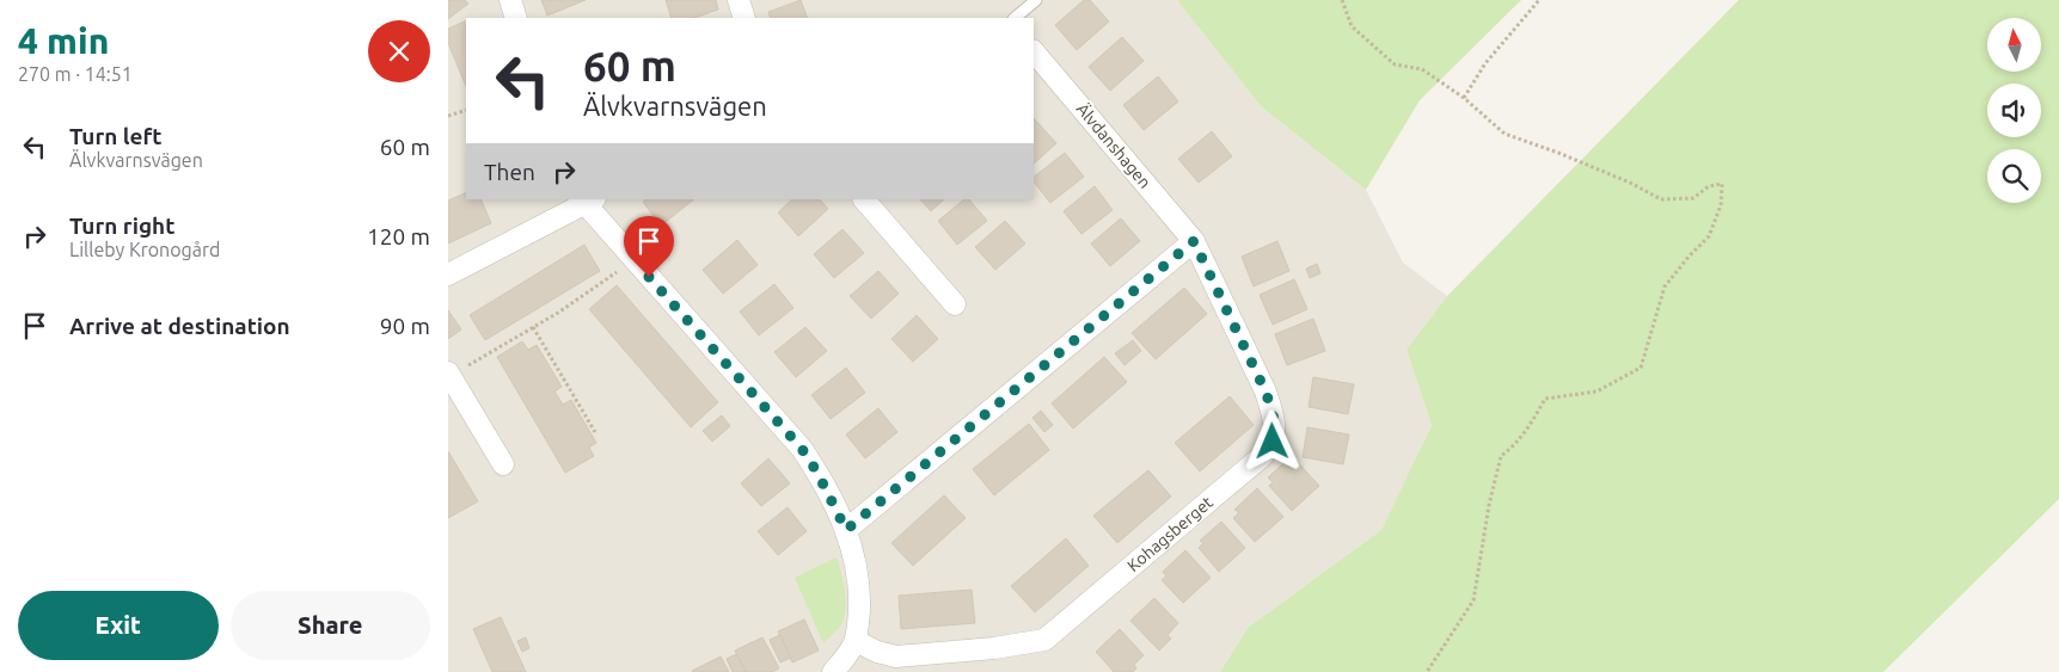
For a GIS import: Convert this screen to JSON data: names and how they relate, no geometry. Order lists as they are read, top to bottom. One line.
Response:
{"streets":{"street":["Älvdanshagen","Kohagsberget"]},"crossings":[["Älvdanshagen","Kohagsberget"]],"north":"top","page":{"heading":["4 min","270 m · 14:51"],"turn":["60 m","Älvkvarnsvägen"],"list":[{"name":"Turn left","note":"Älvkvarnsvägen","value":"60 m"},{"name":"Turn right","note":"Lilleby Kronogård","value":"120 m"},{"name":"Arrive at destination","value":"90 m"}],"then":"Then","buttons":["Exit","Share"]}}
